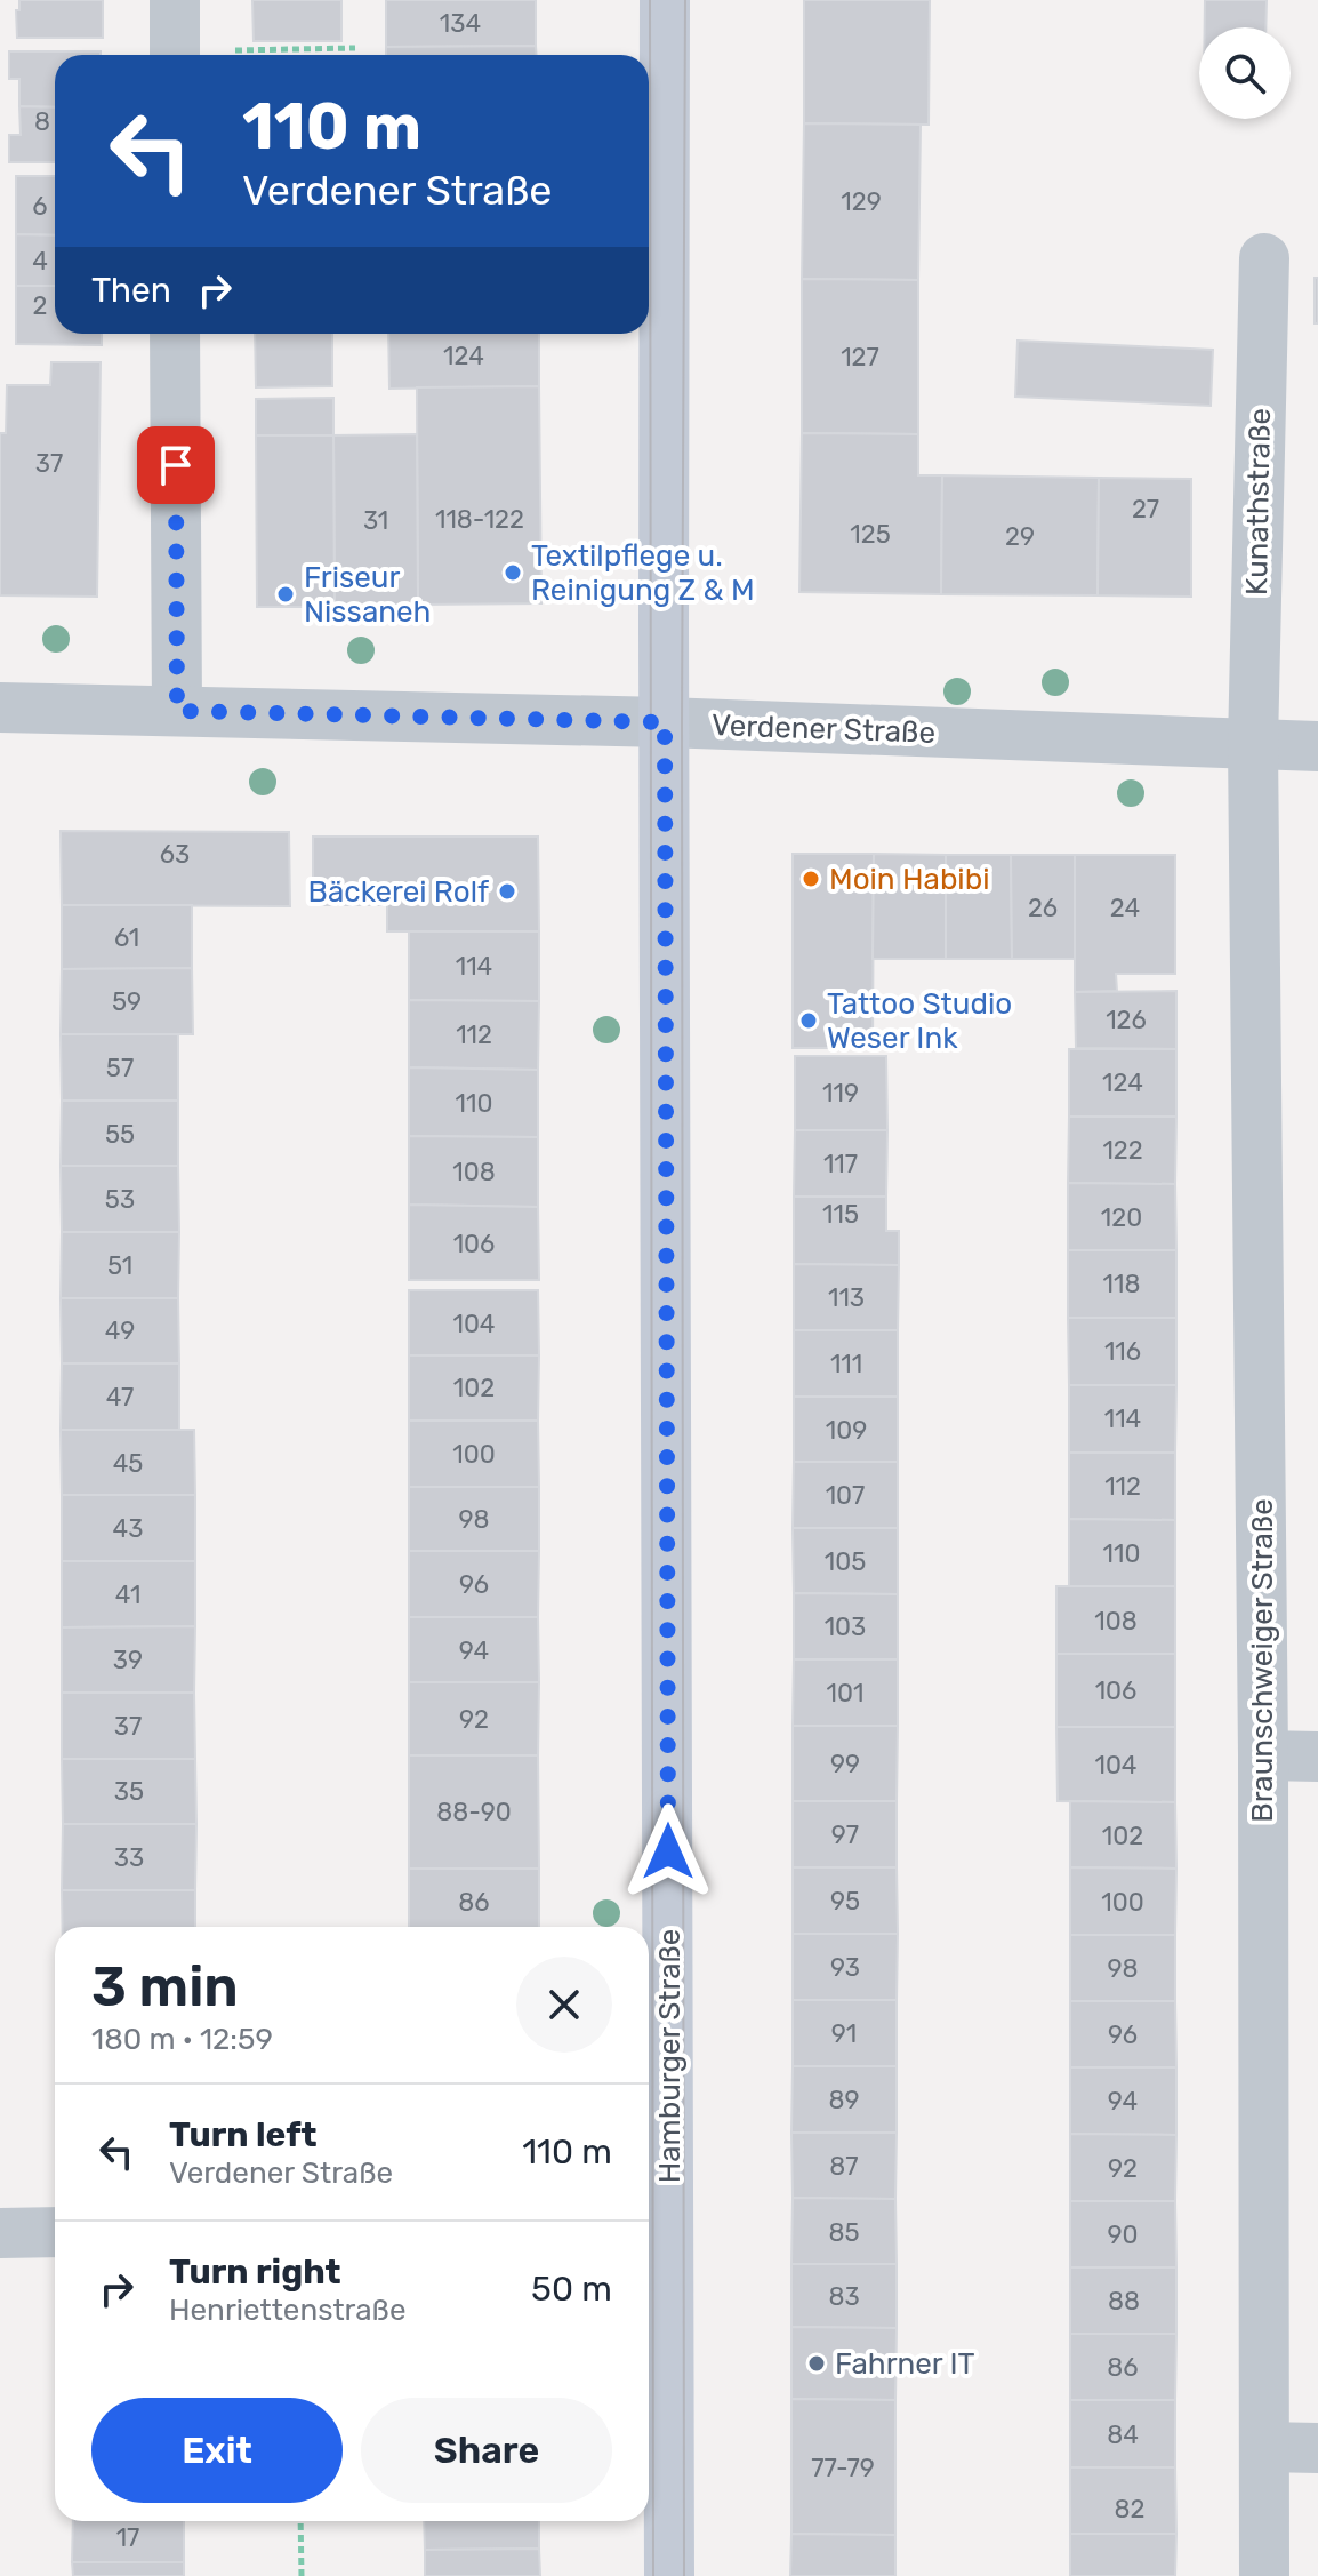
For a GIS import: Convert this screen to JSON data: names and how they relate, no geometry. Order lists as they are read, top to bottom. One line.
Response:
{"streets":{"street":["Kunathstraße","Verdener Straße","Braunschweiger Straße","Hamburger Straße"]},"crossings":[["Kunathstraße","Verdener Straße"],["Kunathstraße","Braunschweiger Straße"],["Verdener Straße","Braunschweiger Straße"],["Verdener Straße","Hamburger Straße"]],"places":["Textilpflege u. Reinigung Z & M","Friseur Nissaneh","Moin Habibi","Bäckerei Rolf","Tattoo Studio Weser Ink","Fahrner IT"],"house_numbers":["134","8","129","6","4","2","124","127","37","27","118-122","31","125","29","63","26","24","61","114","59","126","112","57","124","119","110","55","122","117","108","53","115","120","106","51","118","113","104","49","116","111","102","47","114","109","100","45","112","107","98","43","110","105","96","41","108","103","94","39","106","101","92","37","99","104","35","88-90","97","102","33","95","86","100","93","98","91","96","89","94","87","92","85","90","83","88","86","84","77-79","82","17"],"page":{"turn":["110 m","Verdener Straße"],"then":"Then","heading":["3 min","180 m · 12:59"],"list":[{"name":"Turn left","note":"Verdener Straße","value":"110 m"},{"name":"Turn right","note":"Henriettenstraße","value":"50 m"}],"buttons":["Exit","Share"]}}
